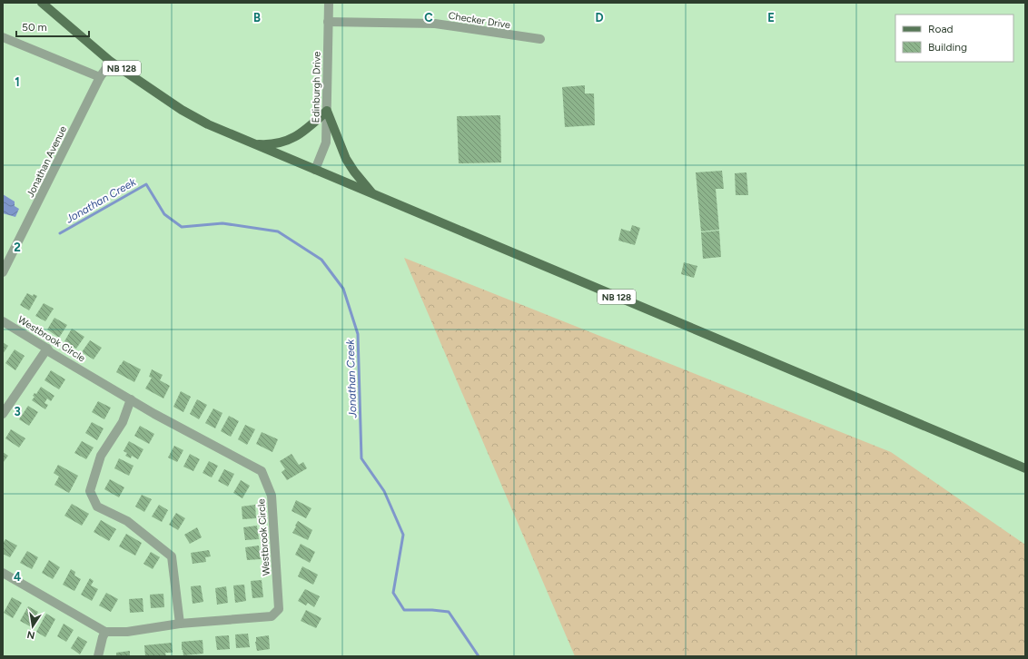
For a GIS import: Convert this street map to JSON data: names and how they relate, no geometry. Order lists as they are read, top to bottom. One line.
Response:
{"streets":{"main road":["NB 128"],"street":["Checker Drive","Edinburgh Drive","Jonathan Avenue","Westbrook Circle"]},"crossings":[["Checker Drive","Edinburgh Drive"],["NB 128","Edinburgh Drive"],["NB 128","Jonathan Avenue"]],"water":["Jonathan Creek"],"legend":["Road","Building"],"scale_bar":"50 m","north":"bottom","grid":{"columns":["B","C","D","E"],"rows":["1","2","3","4"]}}
